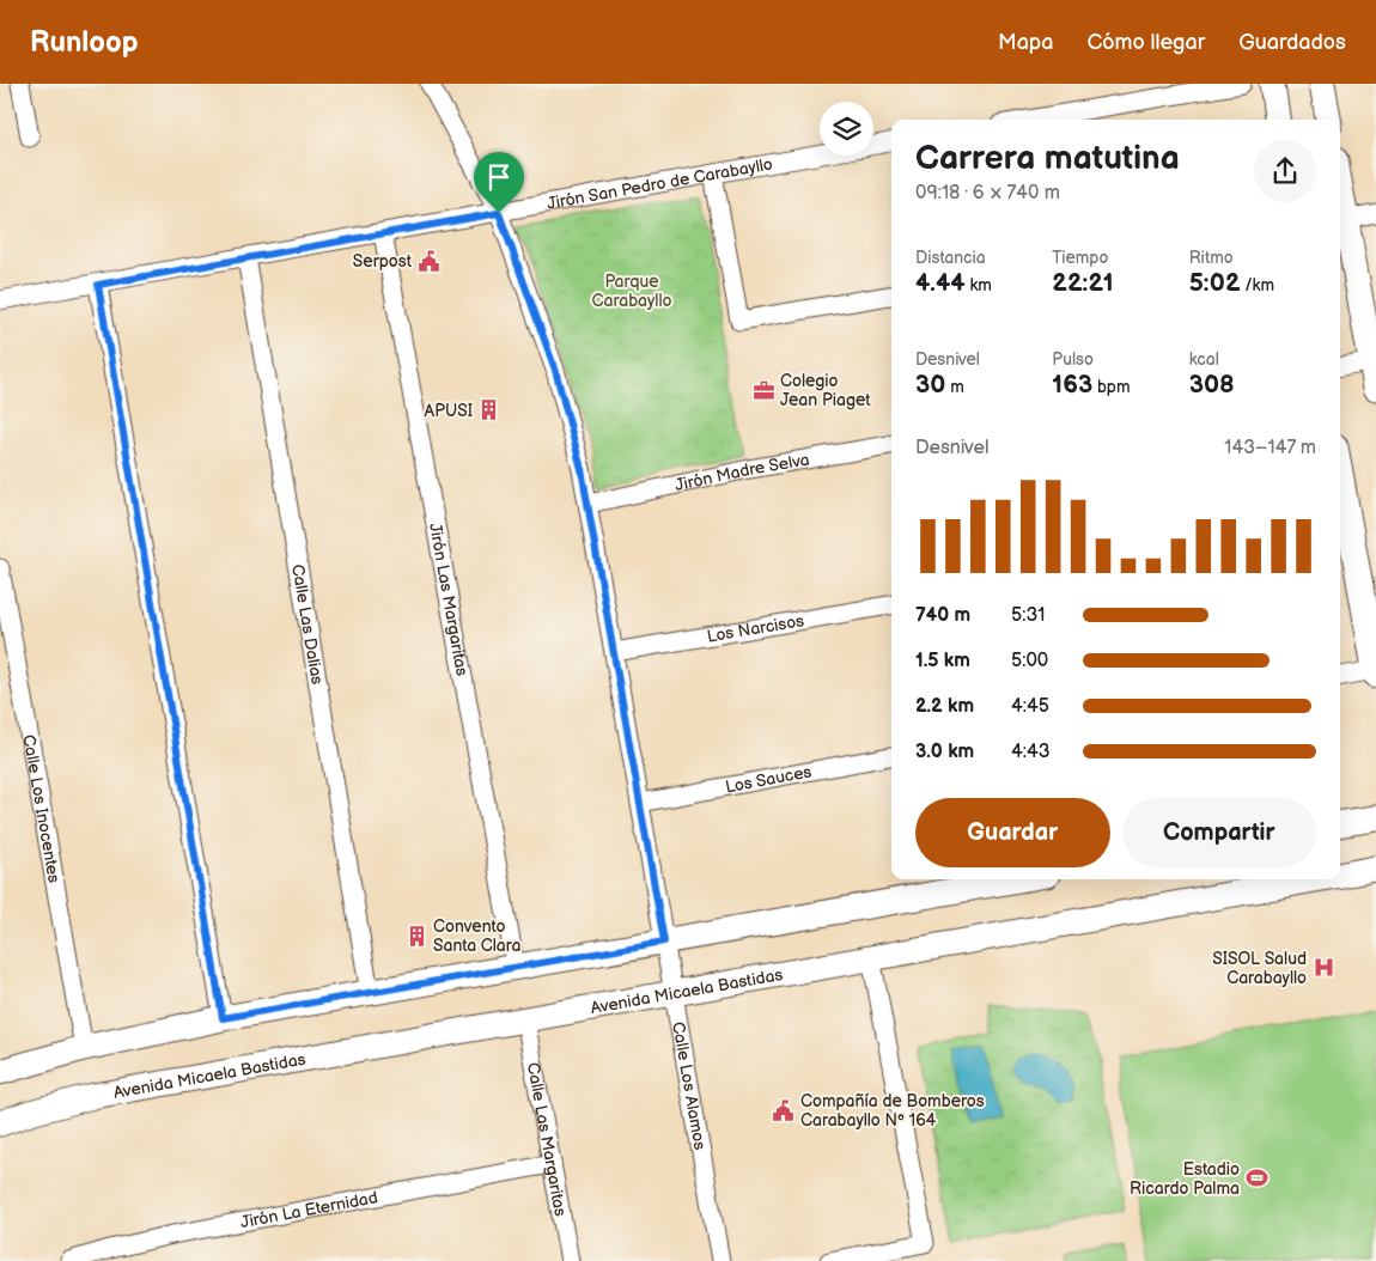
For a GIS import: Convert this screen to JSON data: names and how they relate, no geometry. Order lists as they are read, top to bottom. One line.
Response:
{"streets":{"street":["Jirón San Pedro de Carabayllo","Jirón Madre Selva","Jirón Las Margaritas","Calle Las Dalias","Los Narcisos","Los Sauces","Calle Los Inocentes","Avenida Micaela Bastidas","Calle Los Alamos","Calle Las Margaritas","Jirón La Eternidad"]},"crossings":[["Jirón San Pedro de Carabayllo","Jirón Las Margaritas"],["Jirón San Pedro de Carabayllo","Calle Las Dalias"],["Jirón San Pedro de Carabayllo","Calle Los Alamos"],["Jirón Madre Selva","Calle Los Alamos"],["Los Narcisos","Calle Los Alamos"],["Los Sauces","Calle Los Alamos"],["Avenida Micaela Bastidas","Calle Los Alamos"],["Avenida Micaela Bastidas","Calle Las Margaritas"],["Calle Las Margaritas","Jirón La Eternidad"]],"parks":["Parque Carabayllo"],"places":{"public building":["Serpost","Compañía de Bomberos Carabayllo Nº 164"],"office":["Colegio Jean Piaget"],"building":["APUSI","Convento Santa Clara"],"hospital":["SISOL Salud Carabayllo"],"sports":["Estadio Ricardo Palma"]},"page":{"header":"Runloop","nav":["Mapa","Cómo llegar","Guardados"],"heading":["Carrera matutina","09:18 · 6 × 740 m"],"stats":[["Distancia","4.44 km"],["Tiempo","22:21"],["Ritmo","5:02 /km"],["Desnivel","30 m"],["Pulso","163 bpm"],["kcal","308"]],"chart":["Desnivel","143–147 m"],"list":[{"name":"740 m","note":"5:31"},{"name":"1.5 km","note":"5:00"},{"name":"2.2 km","note":"4:45"},{"name":"3.0 km","note":"4:43"}],"buttons":["Guardar","Compartir"]}}
